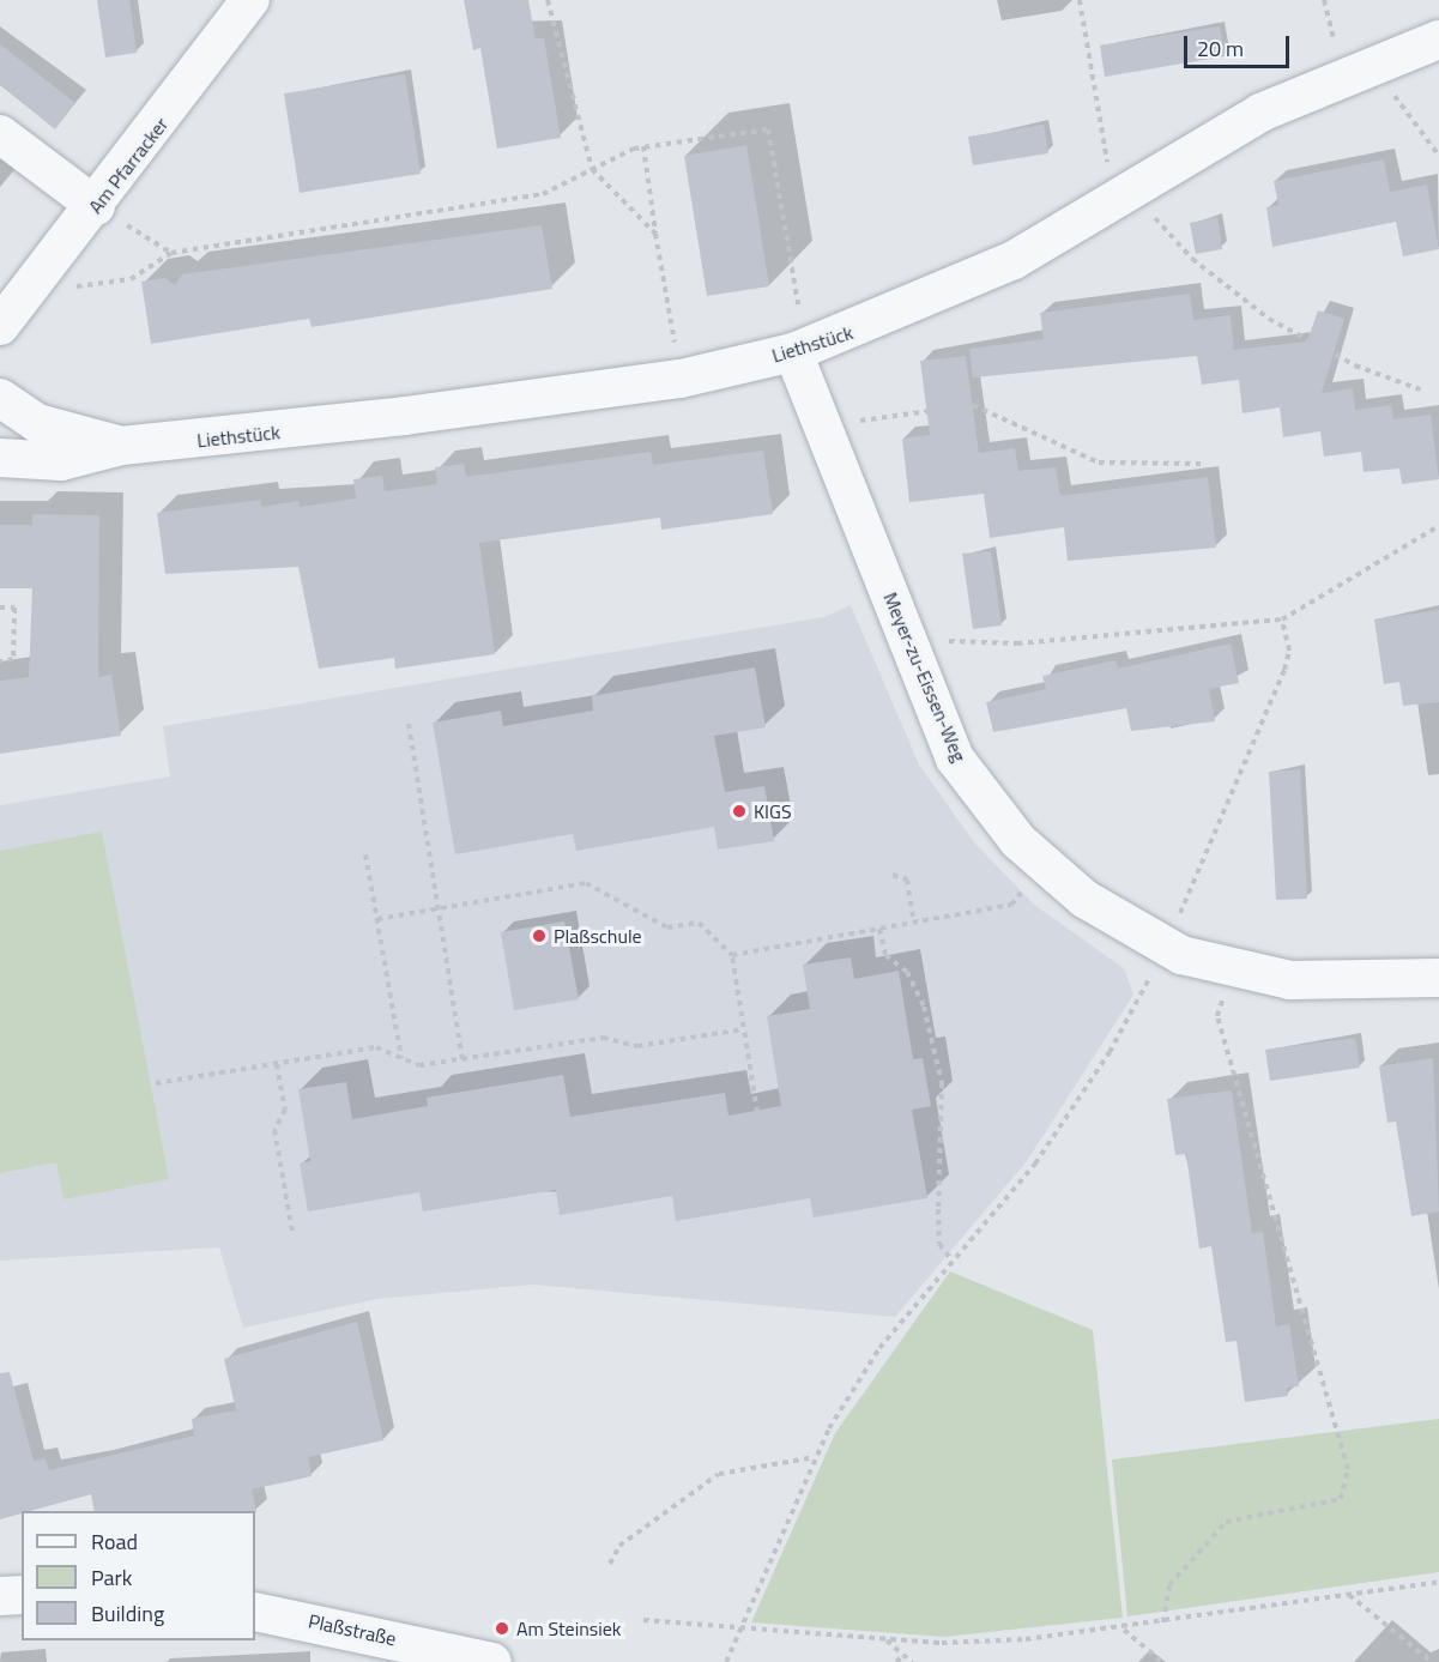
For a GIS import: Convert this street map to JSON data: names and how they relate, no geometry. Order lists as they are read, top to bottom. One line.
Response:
{"streets":{"street":["Am Pfarracker","Liethstück","Meyer-zu-Eissen-Weg","Plaßstraße"]},"crossings":[["Liethstück","Meyer-zu-Eissen-Weg"]],"places":["KIGS","Plaßschule","Am Steinsiek"],"legend":["Road","Park","Building"],"scale_bar":"20 m"}
